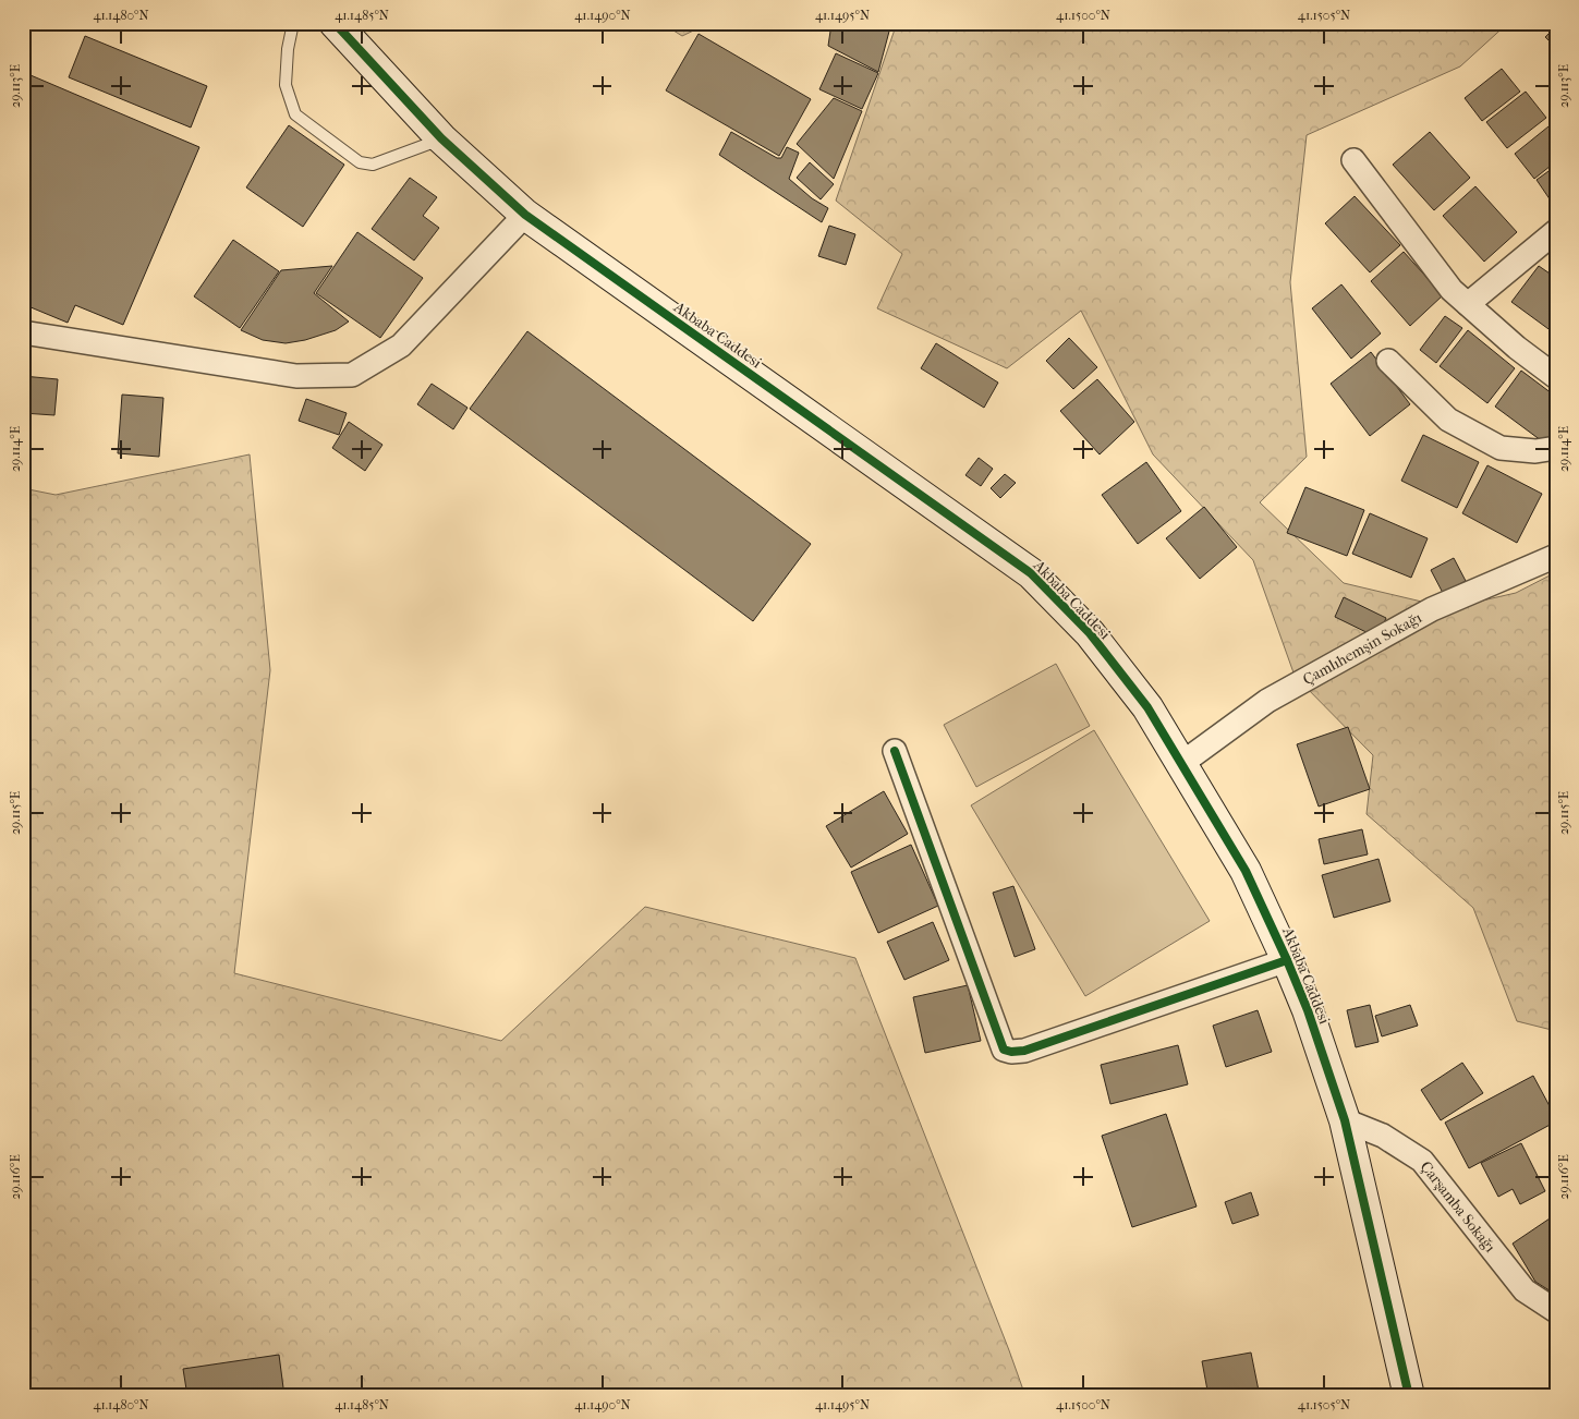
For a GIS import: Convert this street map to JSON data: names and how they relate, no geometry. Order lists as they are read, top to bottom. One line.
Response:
{"streets":{"main road":["Akbaba Caddesi"],"street":["Çamlıhemşin Sokağı","Çarşamba Sokağı"]},"crossings":[["Akbaba Caddesi","Çamlıhemşin Sokağı"],["Akbaba Caddesi","Çarşamba Sokağı"]],"coordinates":["41.1480°N","41.1485°N","41.1490°N","41.1495°N","41.1500°N","41.1505°N","29.113°E","29.114°E","29.115°E","29.116°E"]}
